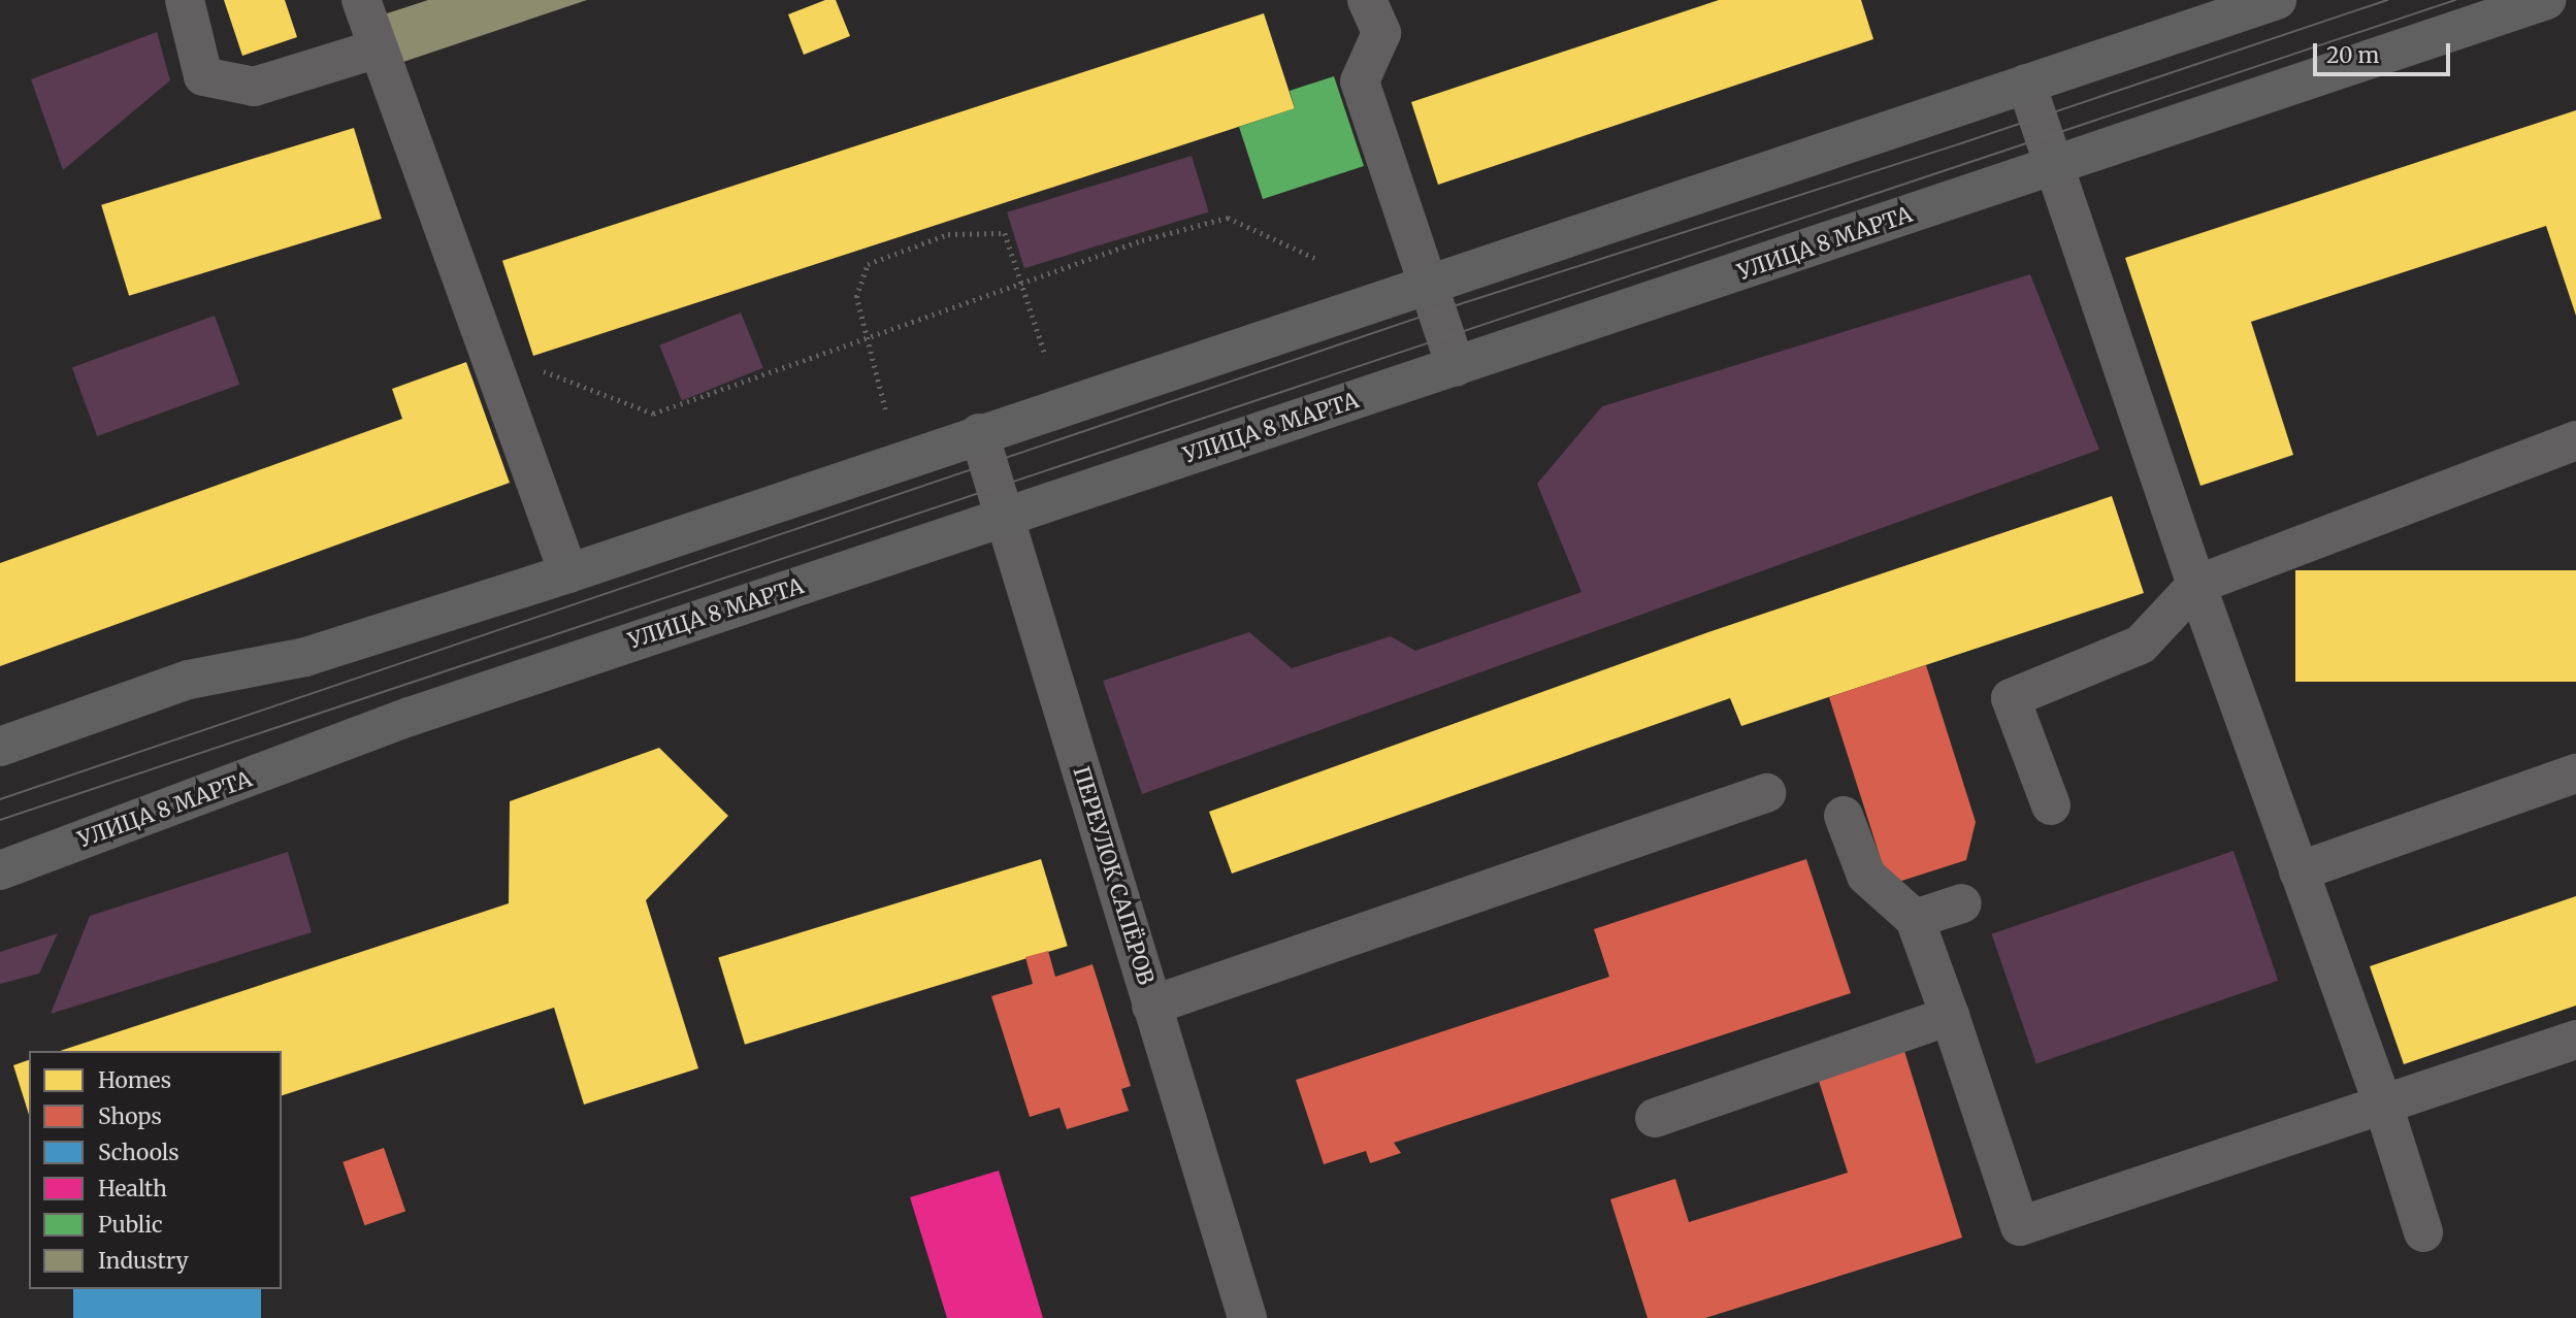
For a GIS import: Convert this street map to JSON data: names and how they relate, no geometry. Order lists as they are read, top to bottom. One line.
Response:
{"streets":{"main road":["УЛИЦА 8 МАРТА"],"street":["ПЕРЕУЛОК САПЁРОВ"]},"crossings":[["УЛИЦА 8 МАРТА","ПЕРЕУЛОК САПЁРОВ"]],"legend":["Homes","Shops","Schools","Health","Public","Industry"],"scale_bar":"20 m"}
